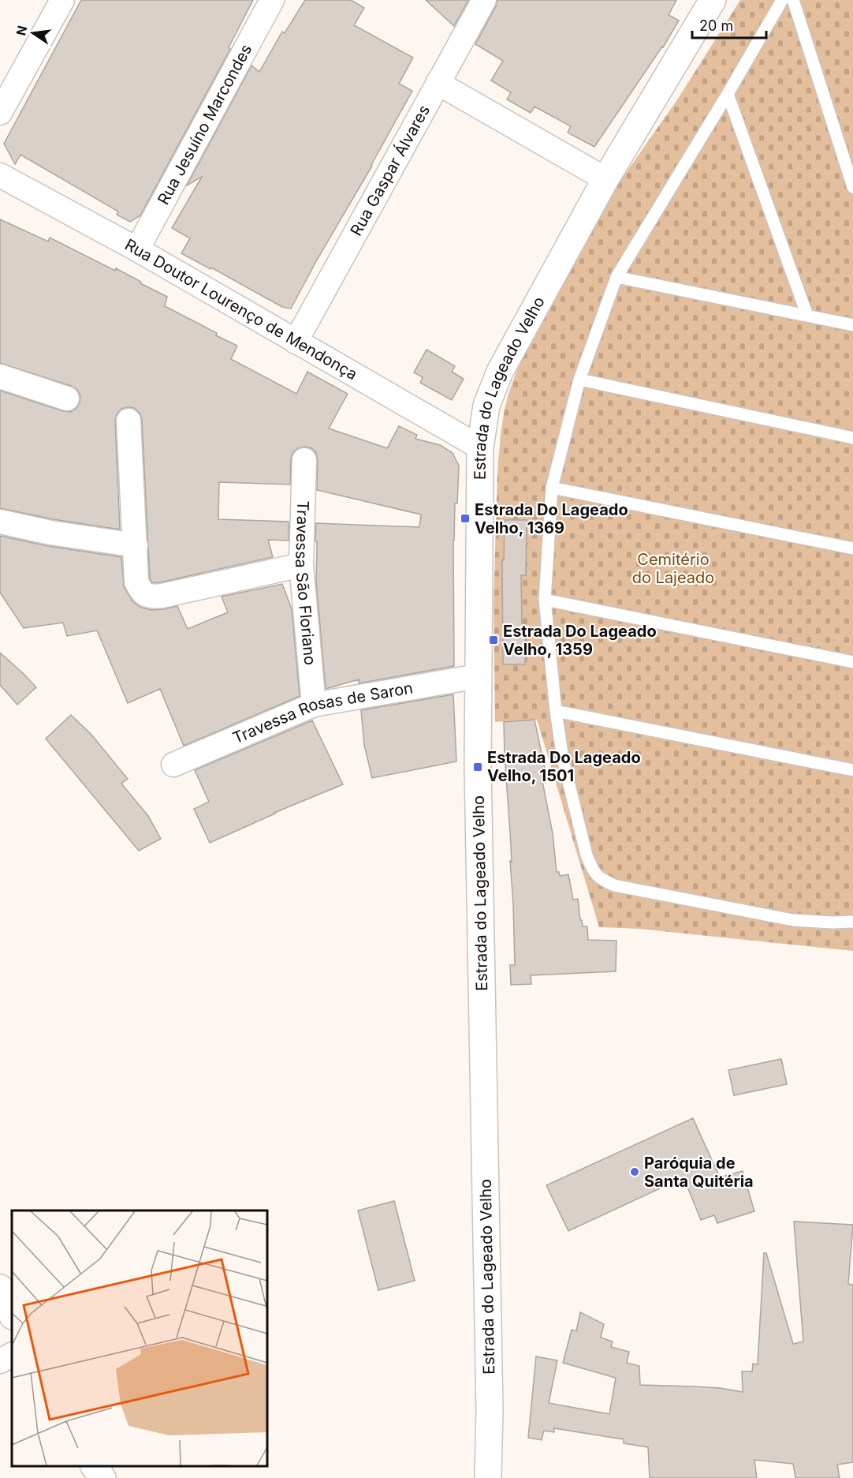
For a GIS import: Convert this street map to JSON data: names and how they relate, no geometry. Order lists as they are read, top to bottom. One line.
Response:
{"streets":{"main road":["Estrada do Lageado Velho"],"street":["Rua Jesuíno Marcondes","Rua Gaspar Álvares","Rua Doutor Lourenço de Mendonça","Travessa São Floriano","Travessa Rosas de Saron"]},"crossings":[["Rua Jesuíno Marcondes","Rua Doutor Lourenço de Mendonça"],["Rua Gaspar Álvares","Rua Doutor Lourenço de Mendonça"],["Rua Doutor Lourenço de Mendonça","Estrada do Lageado Velho"],["Estrada do Lageado Velho","Travessa Rosas de Saron"],["Travessa São Floriano","Travessa Rosas de Saron"]],"parks":["Cemitério do Lajeado"],"places":{"transit":["Estrada Do Lageado Velho, 1369","Estrada Do Lageado Velho, 1359","Estrada Do Lageado Velho, 1501"],"other":["Paróquia de Santa Quitéria"]},"scale_bar":"20 m","north":"left"}
